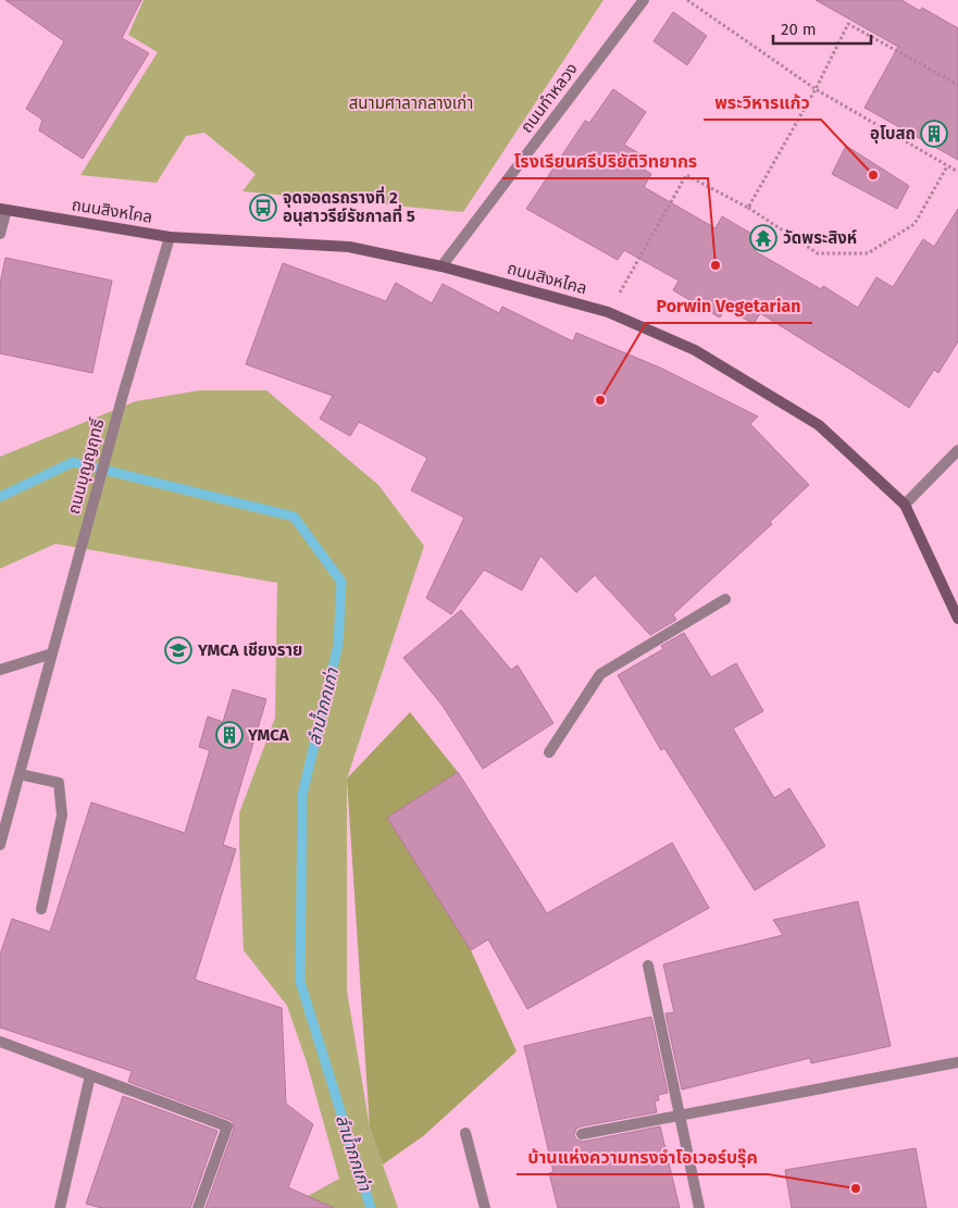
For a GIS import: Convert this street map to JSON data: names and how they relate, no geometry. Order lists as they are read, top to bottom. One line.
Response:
{"streets":{"main road":["ถนนสิงหไคล"],"street":["ถนนทำหลวง","ถนนบุญญฤทธิ์"]},"crossings":[["ถนนทำหลวง","ถนนสิงหไคล"],["ถนนสิงหไคล","ถนนบุญญฤทธิ์"]],"water":["ลำน้ำกกเก่า"],"parks":["สนามศาลากลางเก่า"],"places":{"building":["อุโบสถ","YMCA"],"other":["พระวิหารแก้ว","โรงเรียนศรีปริยัติวิทยากร","Porwin Vegetarian","บ้านแห่งความทรงจำโอเวอร์บรุ๊ค"],"bus stop":["จุดจอดรถรางที่ 2 อนุสาวรีย์รัชกาลที่ 5"],"temple":["วัดพระสิงห์"],"school or university":["YMCA เชียงราย"]},"scale_bar":"20 m"}
